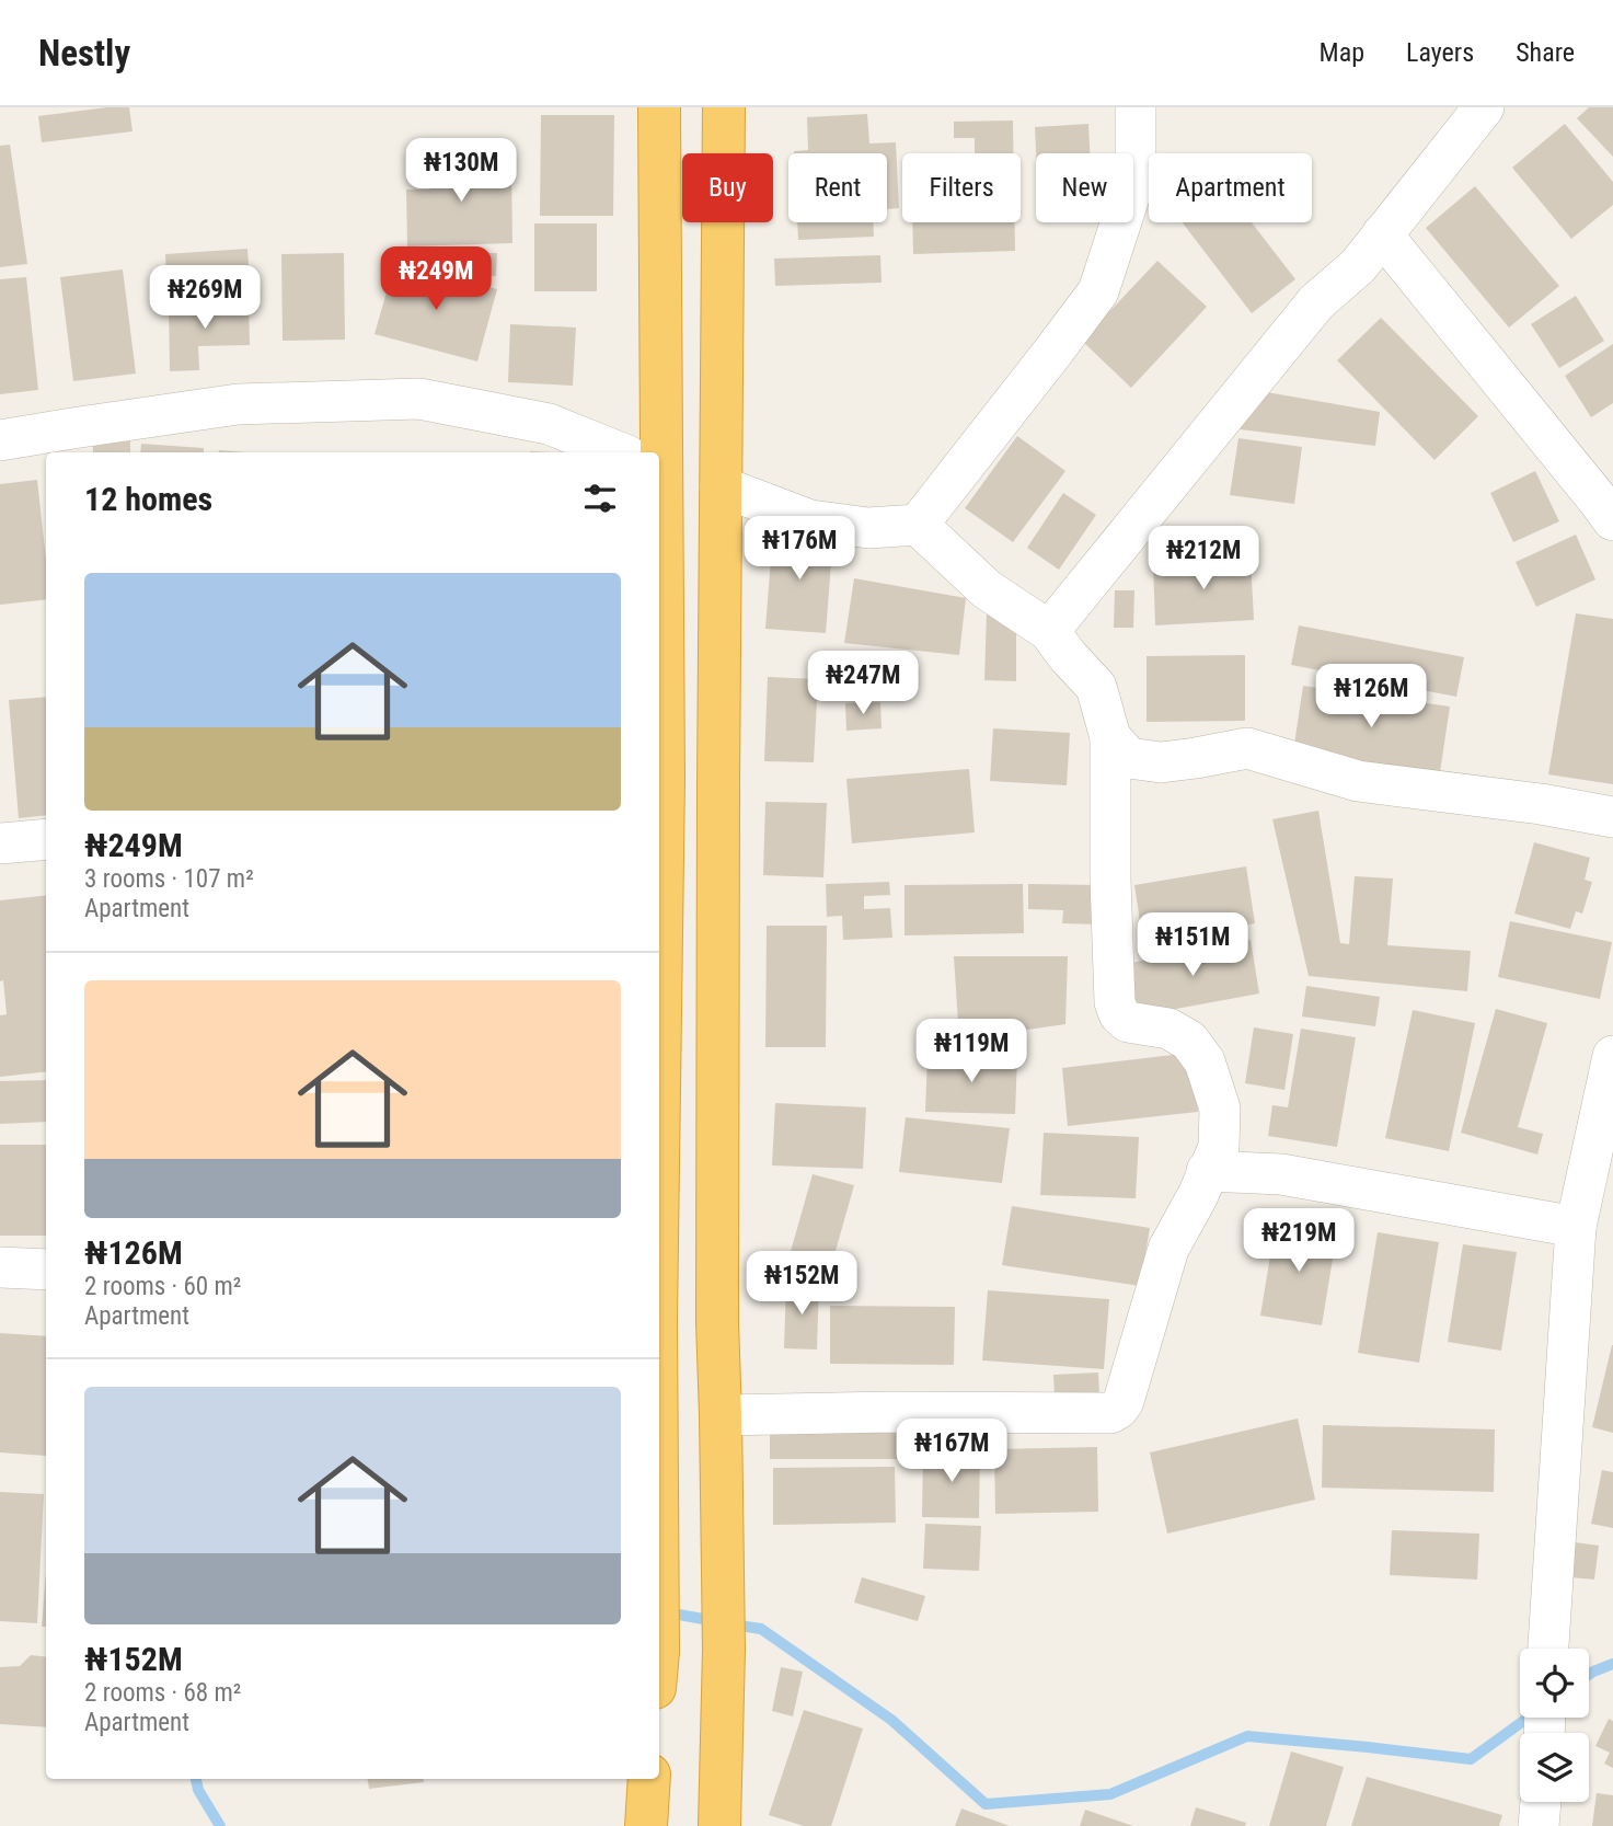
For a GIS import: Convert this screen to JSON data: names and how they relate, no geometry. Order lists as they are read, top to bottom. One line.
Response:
{"page":{"header":"Nestly","nav":["Map","Layers","Share"],"price":["₦130M","₦249M","₦269M","₦176M","₦212M","₦247M","₦126M","₦151M","₦119M","₦219M","₦152M","₦167M"],"chip":["Buy","Rent","Filters","New","Apartment"],"heading":"12 homes","list":[{"name":"₦249M","note":"3 rooms · 107 m² · Apartment"},{"name":"₦126M","note":"2 rooms · 60 m² · Apartment"},{"name":"₦152M","note":"2 rooms · 68 m² · Apartment"}]}}
